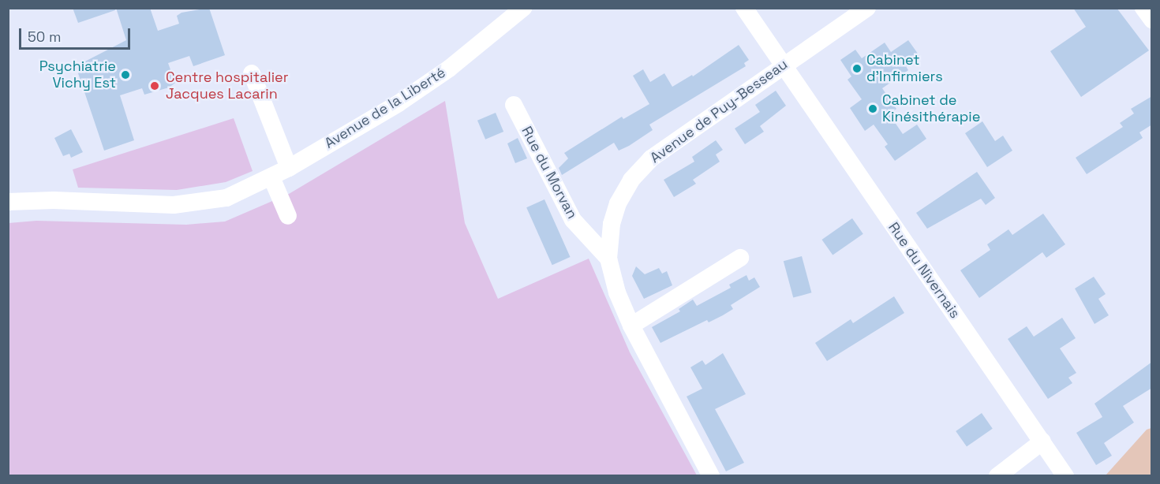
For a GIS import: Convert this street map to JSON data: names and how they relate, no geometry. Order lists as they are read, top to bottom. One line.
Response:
{"streets":{"street":["Avenue de la Liberté","Avenue de Puy-Besseau","Rue du Morvan","Rue du Nivernais"]},"crossings":[["Avenue de Puy-Besseau","Rue du Morvan"],["Avenue de Puy-Besseau","Rue du Nivernais"]],"places":["Cabinet d'Infirmiers","Psychiatrie Vichy Est","Centre hospitalier Jacques Lacarin","Cabinet de Kinésithérapie"],"scale_bar":"50 m"}
